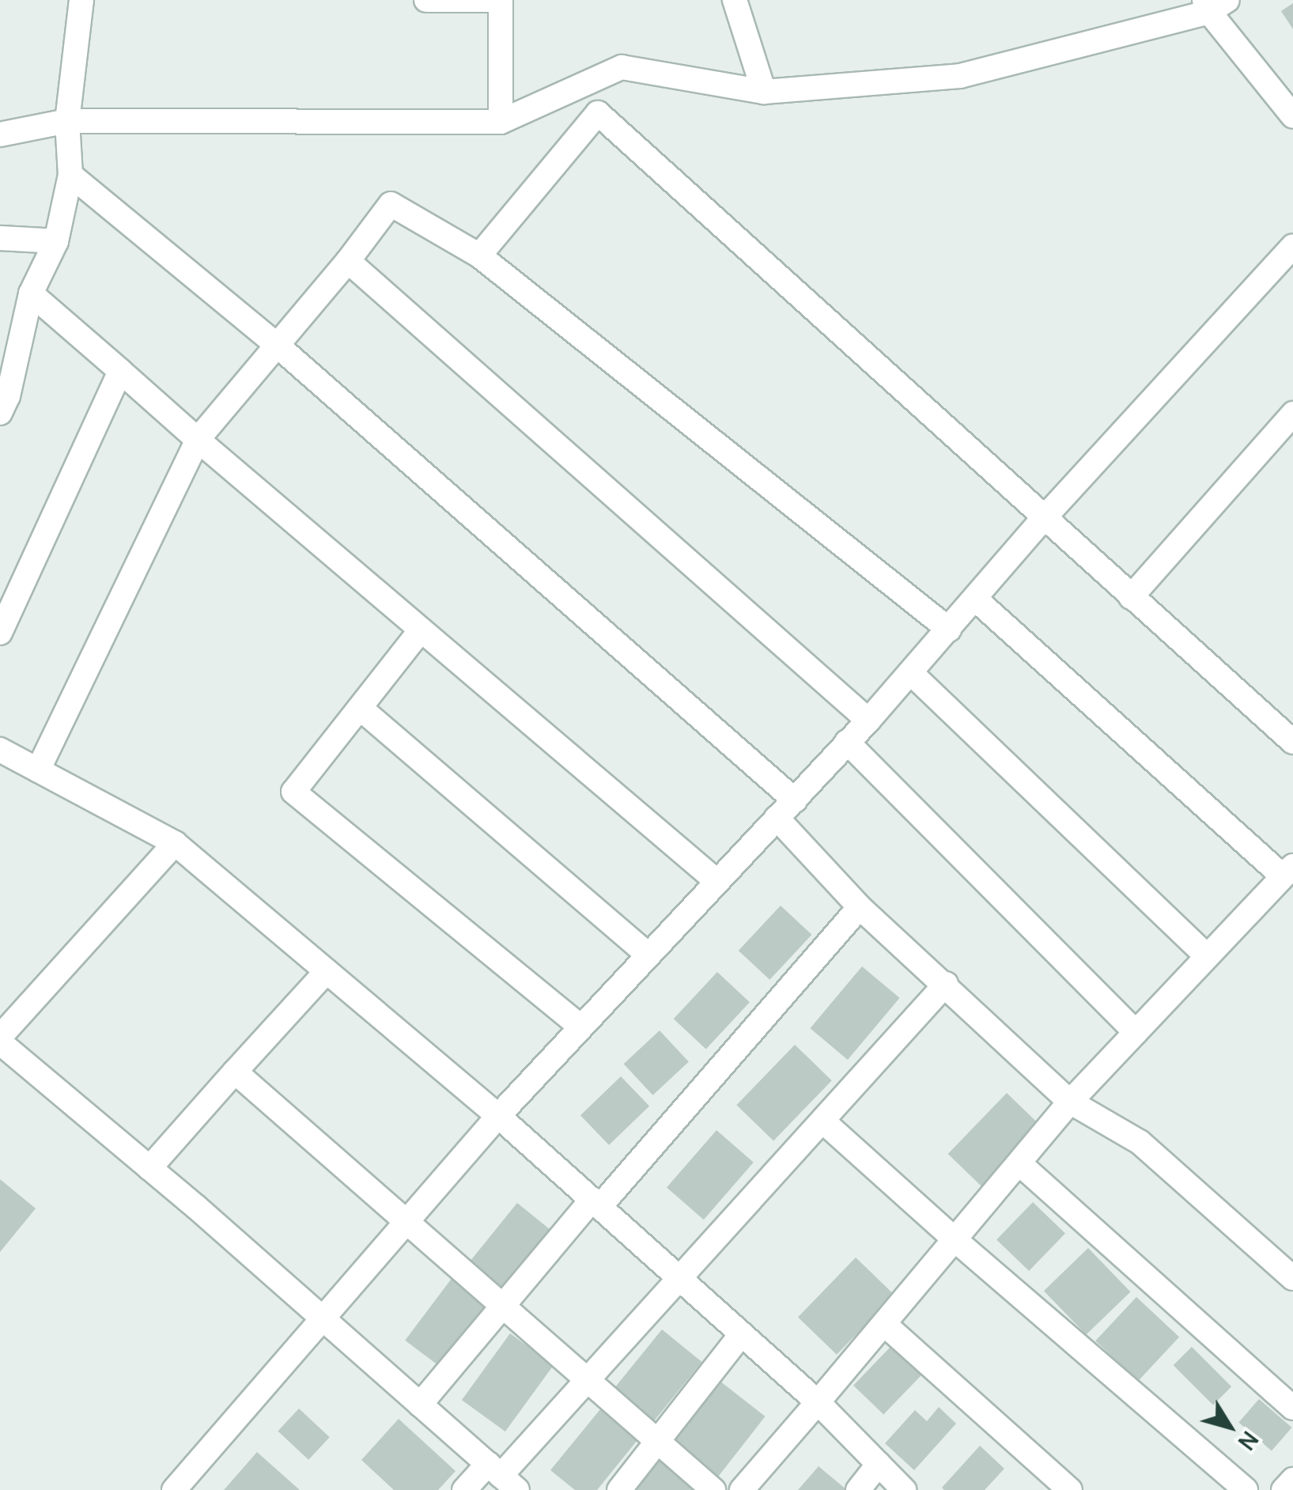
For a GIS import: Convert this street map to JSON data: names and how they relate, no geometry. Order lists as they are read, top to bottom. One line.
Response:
{"north":"bottom right"}
